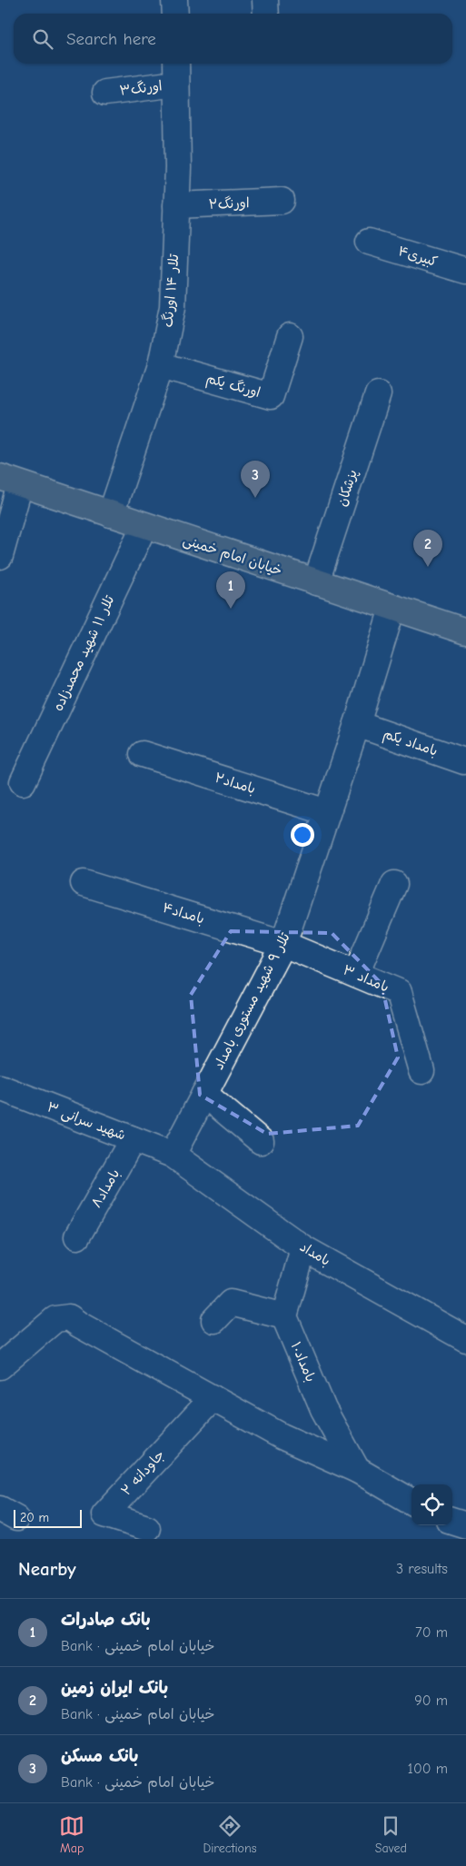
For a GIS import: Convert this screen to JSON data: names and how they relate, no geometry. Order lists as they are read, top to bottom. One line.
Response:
{"streets":{"main road":["خیابان امام خمینی"],"street":["اورنگ۳","اورنگ۲","کبیری۴","تلار ۱۴ اورنگ","اورنگ یکم","پزشکان","تلار ۱۱ شهید محمدزاده","بامداد یکم","بامداد۲","بامداد۴","بامداد ۳","تلار ۹ شهید مستوری بامداد","شهید سرانی ۳","بامداد۸","بامداد","بامداد۱۰","جاودانه ۲"]},"crossings":[["اورنگ۳","تلار ۱۴ اورنگ"],["اورنگ۲","تلار ۱۴ اورنگ"],["تلار ۱۴ اورنگ","اورنگ یکم"],["تلار ۱۴ اورنگ","خیابان امام خمینی"],["پزشکان","خیابان امام خمینی"],["خیابان امام خمینی","تلار ۱۱ شهید محمدزاده"],["خیابان امام خمینی","تلار ۹ شهید مستوری بامداد"],["بامداد یکم","تلار ۹ شهید مستوری بامداد"],["بامداد۲","تلار ۹ شهید مستوری بامداد"],["بامداد۴","بامداد ۳"],["بامداد۴","تلار ۹ شهید مستوری بامداد"],["بامداد ۳","تلار ۹ شهید مستوری بامداد"],["تلار ۹ شهید مستوری بامداد","شهید سرانی ۳"],["تلار ۹ شهید مستوری بامداد","بامداد"],["شهید سرانی ۳","بامداد۸"],["شهید سرانی ۳","بامداد"]],"scale_bar":"20 m","page":{"search":"Search here","pins":["3","2","1"],"scale":"20 m","heading":["Nearby","3 results"],"list":[{"mark":"1","name":"بانک صادرات","note":"Bank · خیابان امام خمینی","value":"70 m"},{"mark":"2","name":"بانک ایران زمین","note":"Bank · خیابان امام خمینی","value":"90 m"},{"mark":"3","name":"بانک مسکن","note":"Bank · خیابان امام خمینی","value":"100 m"}],"nav":["Map","Directions","Saved"]}}
